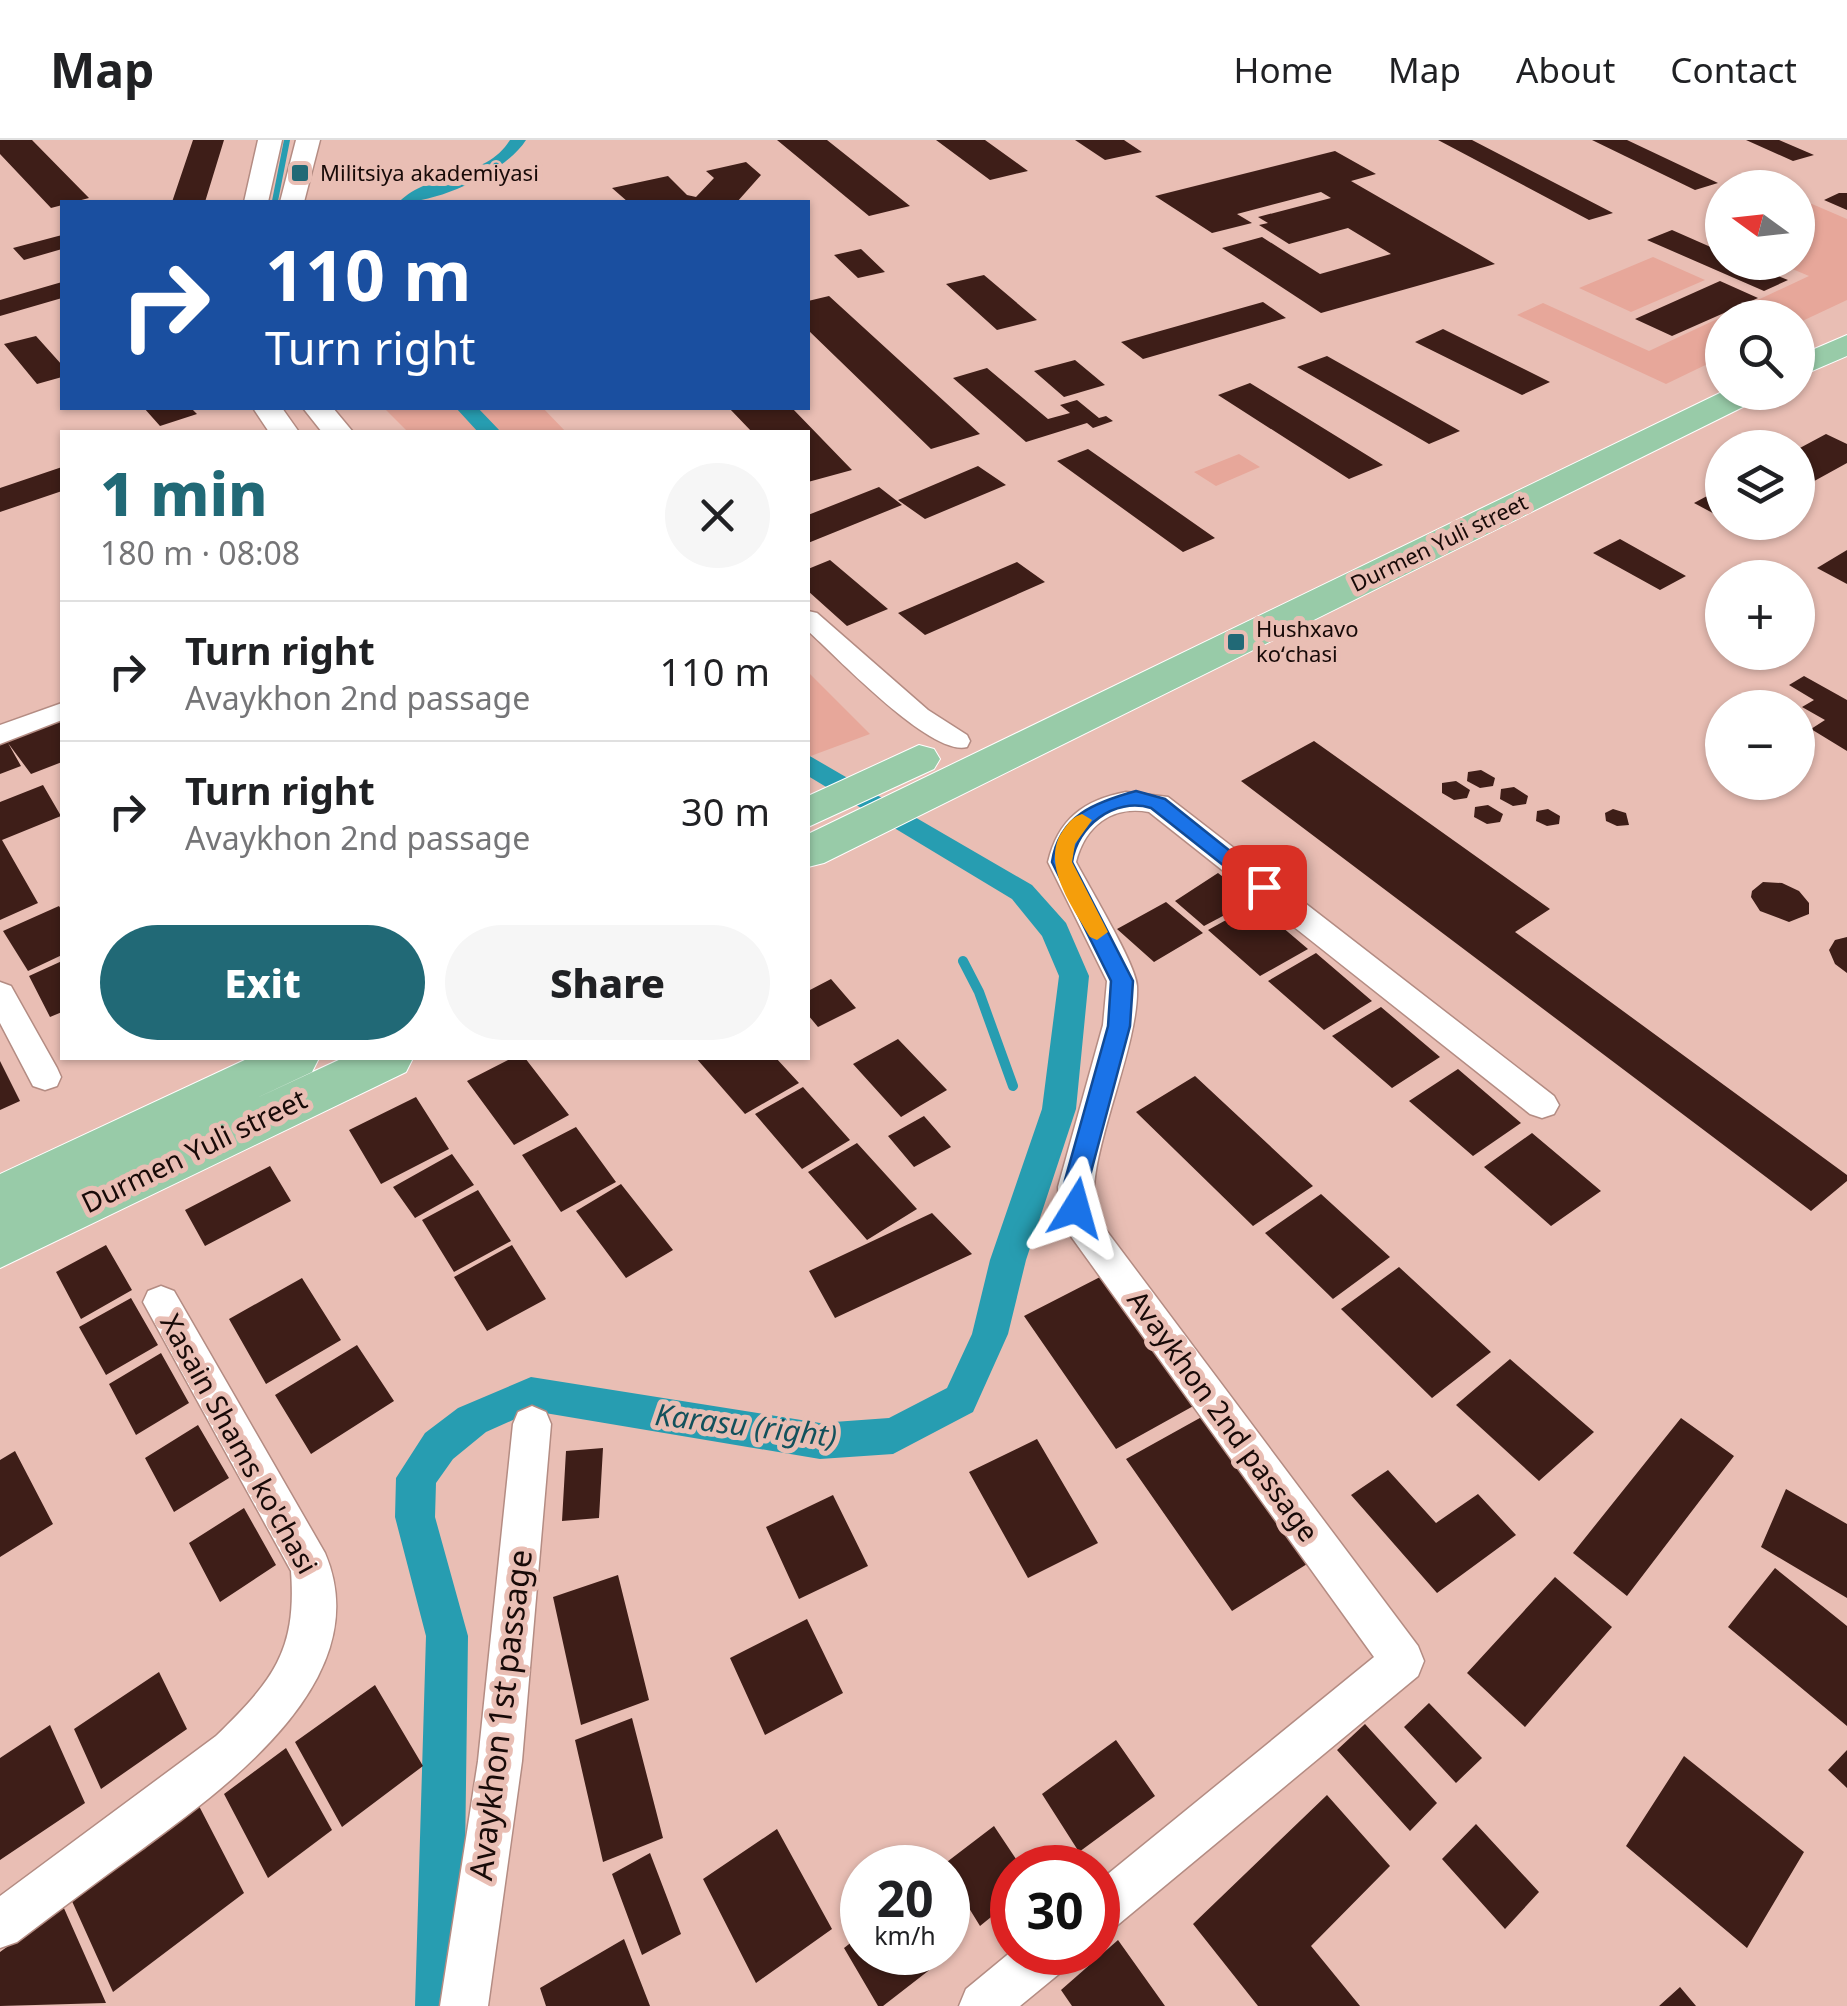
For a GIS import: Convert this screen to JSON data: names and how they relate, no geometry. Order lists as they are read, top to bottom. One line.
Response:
{"streets":{"main road":["Durmen Yuli street"],"street":["Avaykhon 2nd passage","Xasain Shams ko'chasi","Avaykhon 1st passage"]},"water":["Karasu (right)"],"places":{"transit":["Militsiya akademiyasi","Hushxavo koʻchasi"]},"north":"left","page":{"header":"Map","nav":["Home","Map","About","Contact"],"map_buttons":["+","−"],"turn":["110 m","Turn right"],"heading":["1 min","180 m · 08:08"],"list":[{"name":"Turn right","note":"Avaykhon 2nd passage","value":"110 m"},{"name":"Turn right","note":"Avaykhon 2nd passage","value":"30 m"}],"buttons":["Exit","Share"],"speed":"20 km/h","limit":"30"}}
